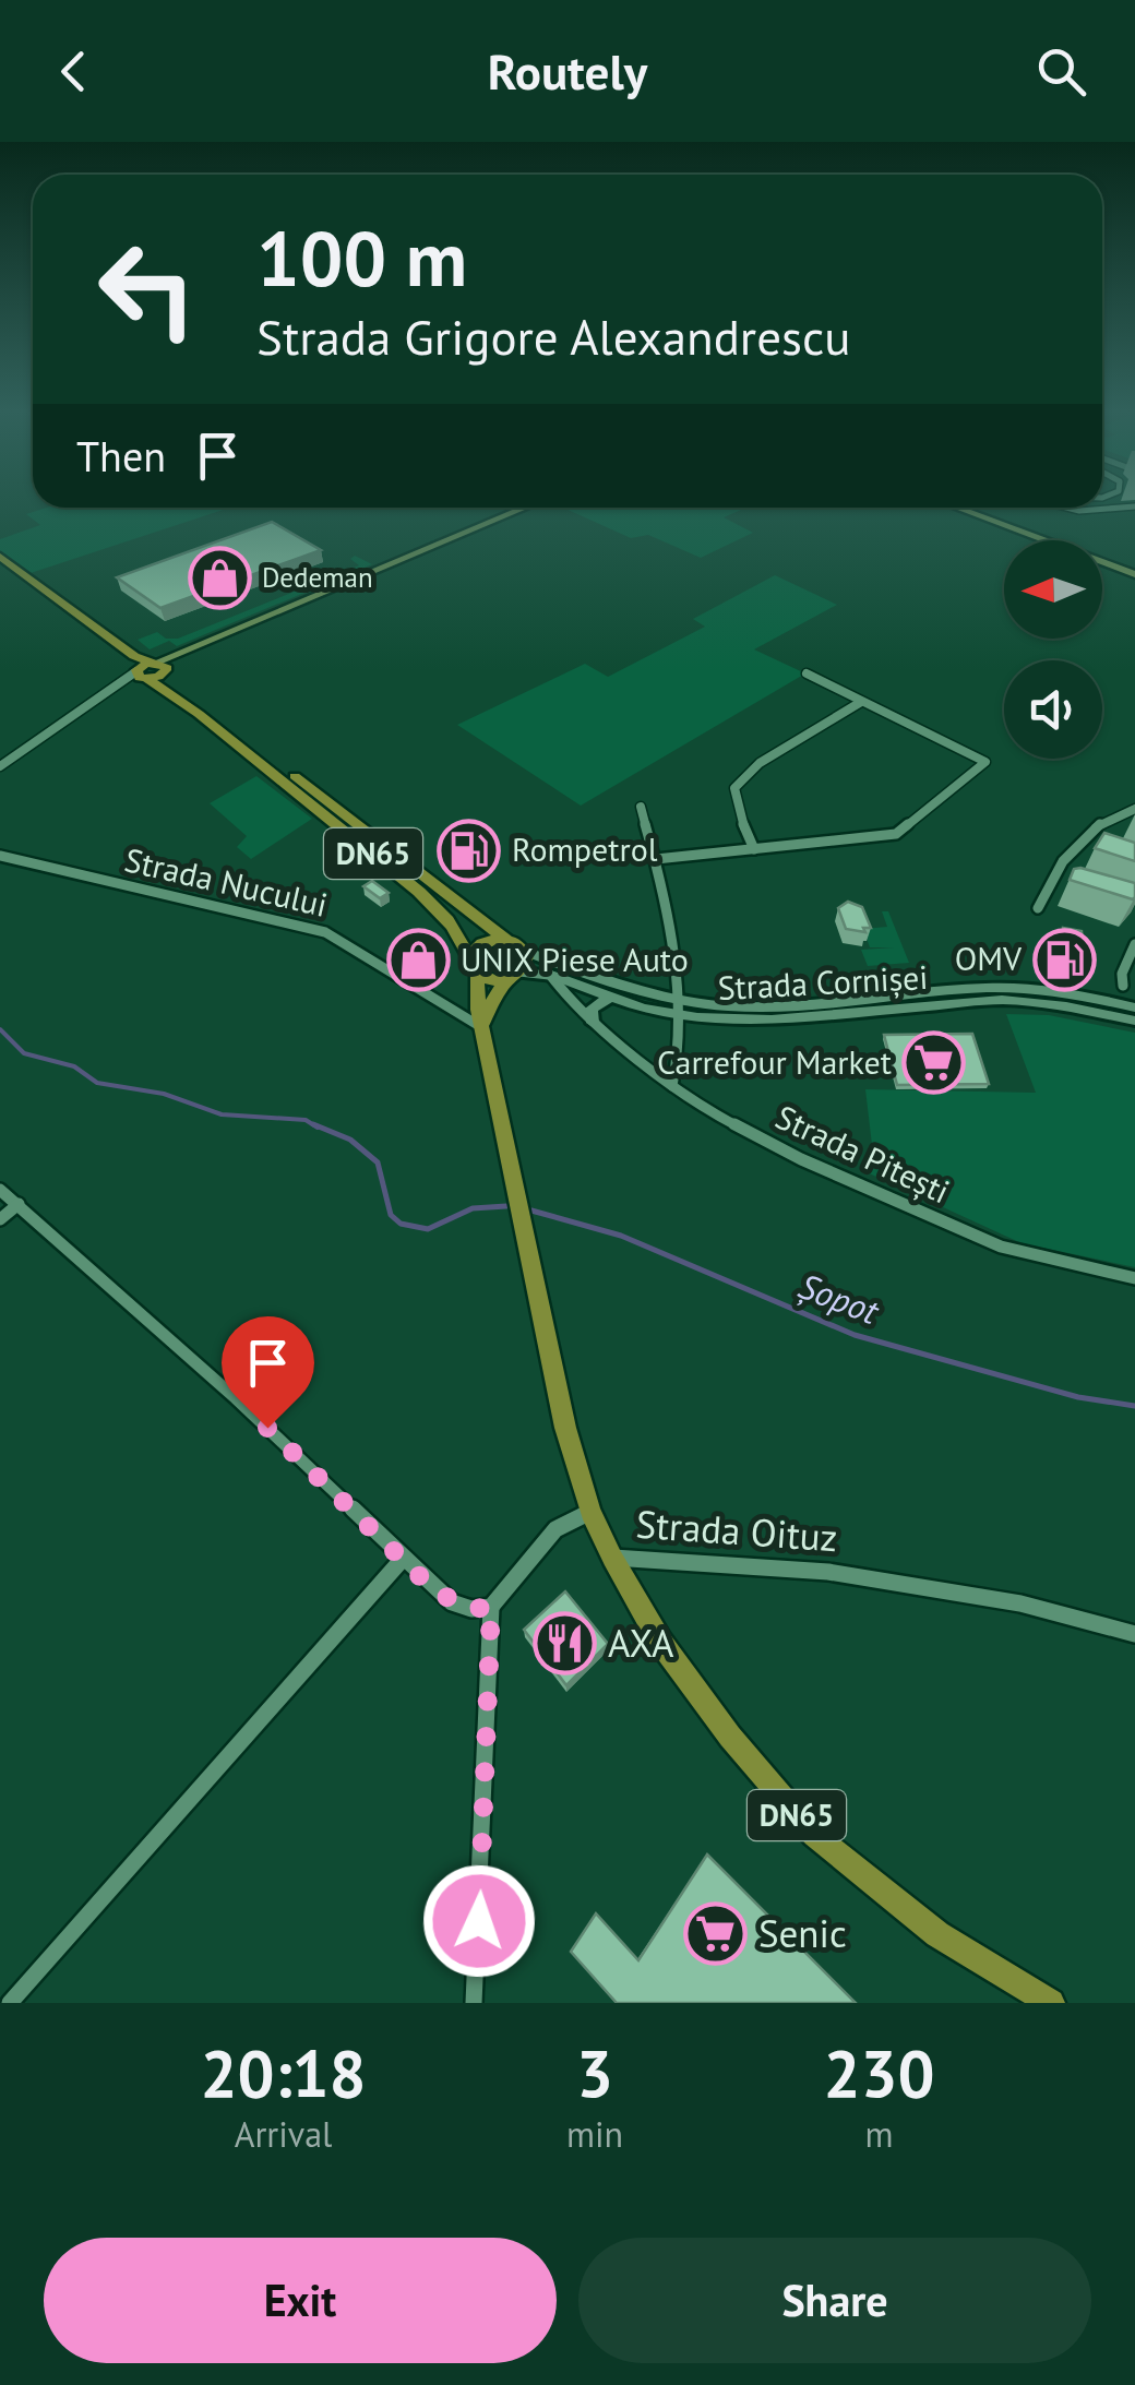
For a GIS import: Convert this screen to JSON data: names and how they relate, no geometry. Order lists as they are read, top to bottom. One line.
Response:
{"streets":{"main road":["DN65","Strada Oituz"],"street":["Strada Nucului","Strada Cornișei","Strada Pitești"]},"crossings":[["DN65","Strada Cornișei"],["DN65","Strada Oituz"],["Strada Nucului","Strada Oituz"],["Strada Cornișei","Strada Pitești"],["Strada Cornișei","Strada Oituz"]],"water":["Șopot"],"places":{"shop":["Dedeman","UNIX Piese Auto"],"fuel station":["Rompetrol","OMV"],"supermarket":["Carrefour Market","Senic"],"restaurant":["AXA"]},"north":"left","page":{"header":"Routely","turn":["100 m","Strada Grigore Alexandrescu"],"then":"Then","eta":["20:18","Arrival","3","min","230","m"],"buttons":["Exit","Share"]}}
